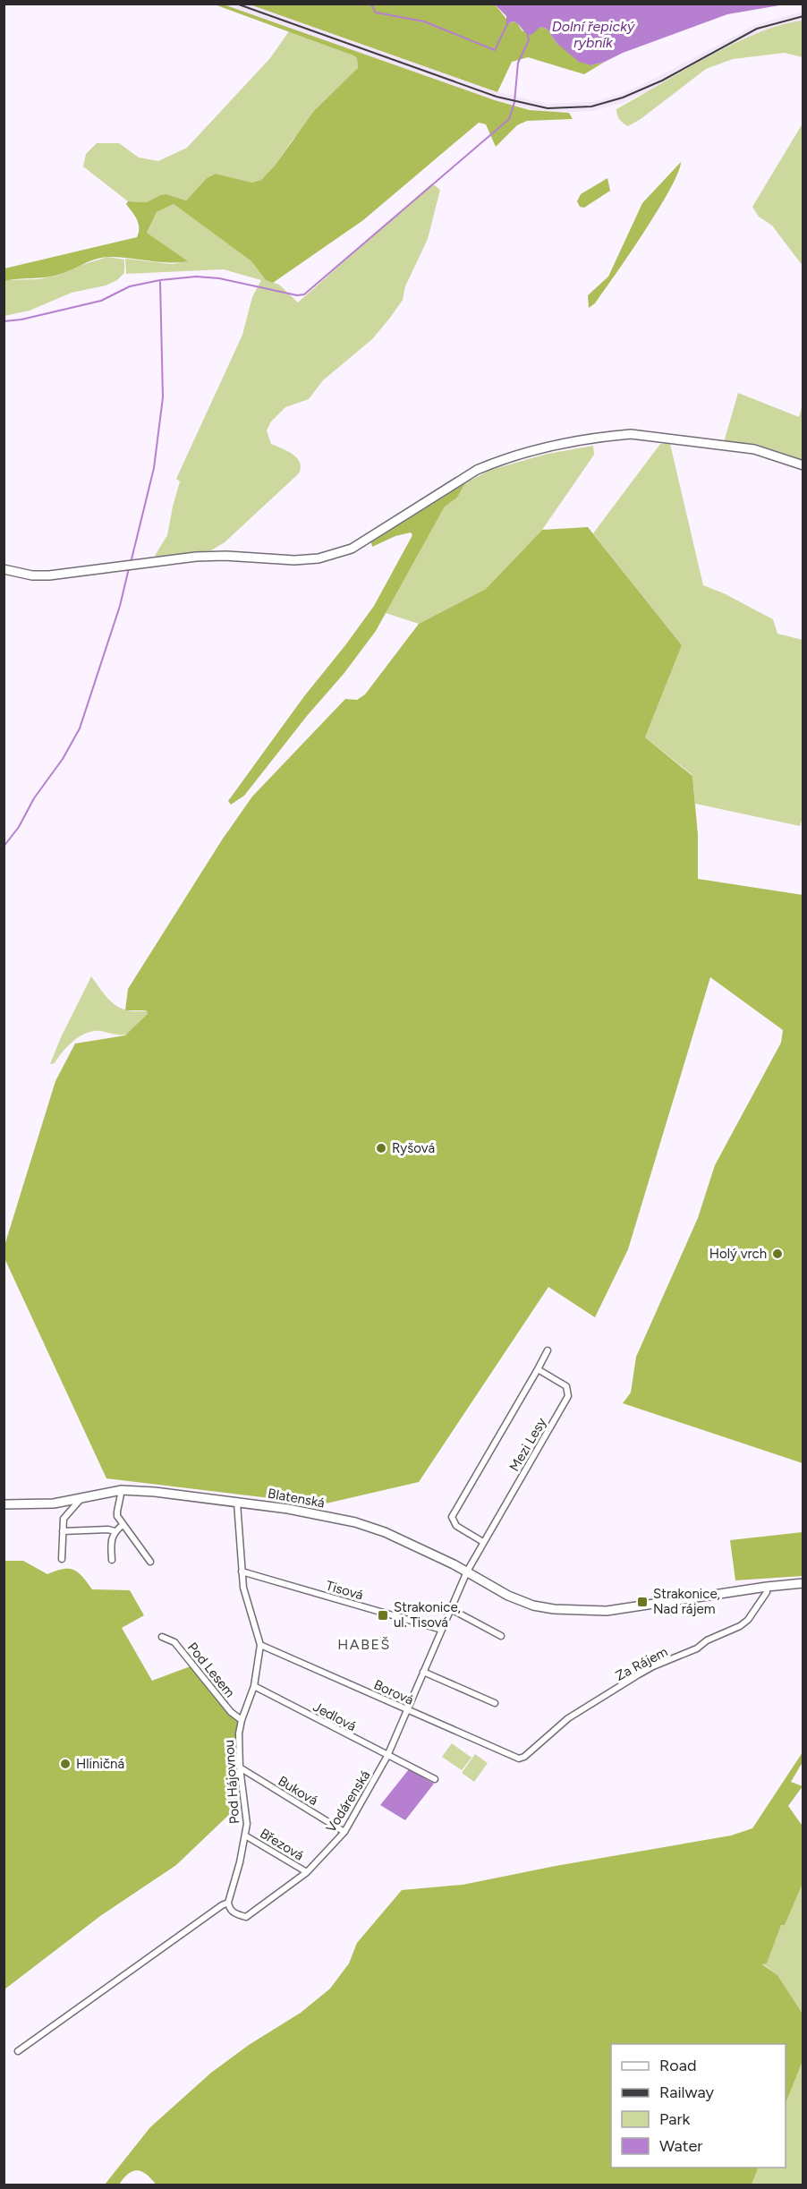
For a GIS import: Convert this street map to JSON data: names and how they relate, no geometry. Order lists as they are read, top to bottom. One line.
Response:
{"streets":{"street":["Mezi Lesy","Blatenská","Tisová","Za Rájem","Pod Lesem","Borová","Jedlová","Pod Hájovnou","Buková","Vodárenská","Březová"]},"crossings":[["Mezi Lesy","Blatenská"],["Mezi Lesy","Vodárenská"],["Blatenská","Za Rájem"],["Blatenská","Pod Hájovnou"],["Blatenská","Vodárenská"],["Tisová","Pod Hájovnou"],["Tisová","Vodárenská"],["Za Rájem","Borová"],["Pod Lesem","Pod Hájovnou"],["Borová","Pod Hájovnou"],["Borová","Vodárenská"],["Jedlová","Pod Hájovnou"],["Jedlová","Vodárenská"],["Pod Hájovnou","Buková"],["Pod Hájovnou","Vodárenská"],["Pod Hájovnou","Březová"],["Buková","Vodárenská"],["Vodárenská","Březová"]],"districts":["HABEŠ"],"water":["Dolní řepický rybník"],"places":{"other":["Ryšová","Holý vrch","Hliničná"],"transit":["Strakonice, Nad rájem","Strakonice, ul. Tisová"]},"legend":["Road","Railway","Park","Water"]}
